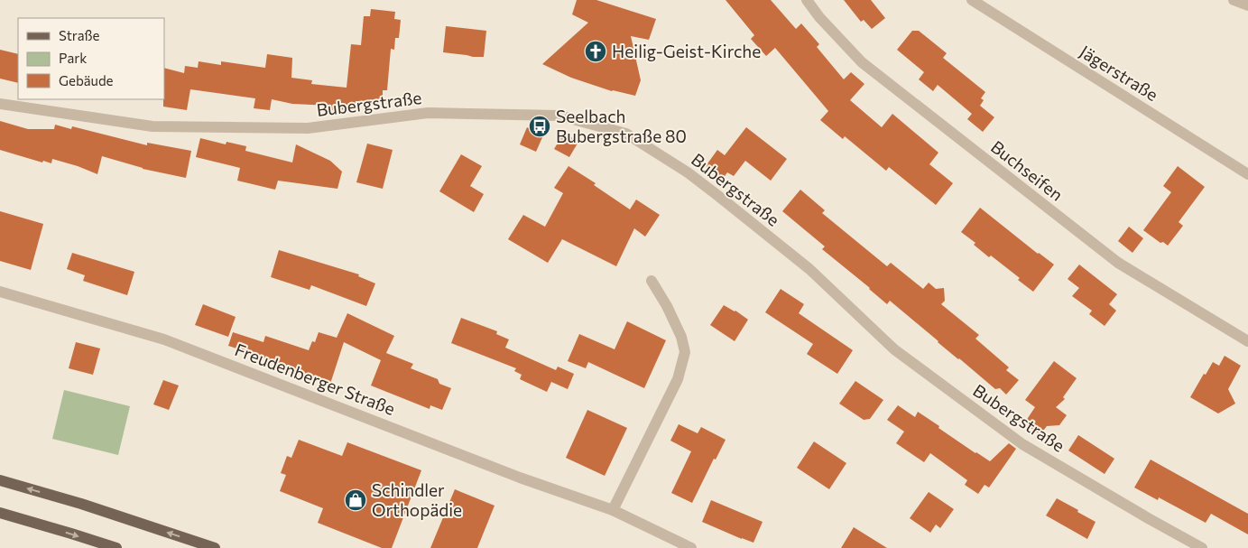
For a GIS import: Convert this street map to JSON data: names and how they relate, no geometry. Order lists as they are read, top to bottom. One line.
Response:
{"streets":{"street":["Jägerstraße","Bubergstraße","Buchseifen","Freudenberger Straße"]},"places":{"church":["Heilig-Geist-Kirche"],"bus stop":["Seelbach Bubergstraße 80"],"shop":["Schindler Orthopädie"]},"legend":["Straße","Park","Gebäude"]}
